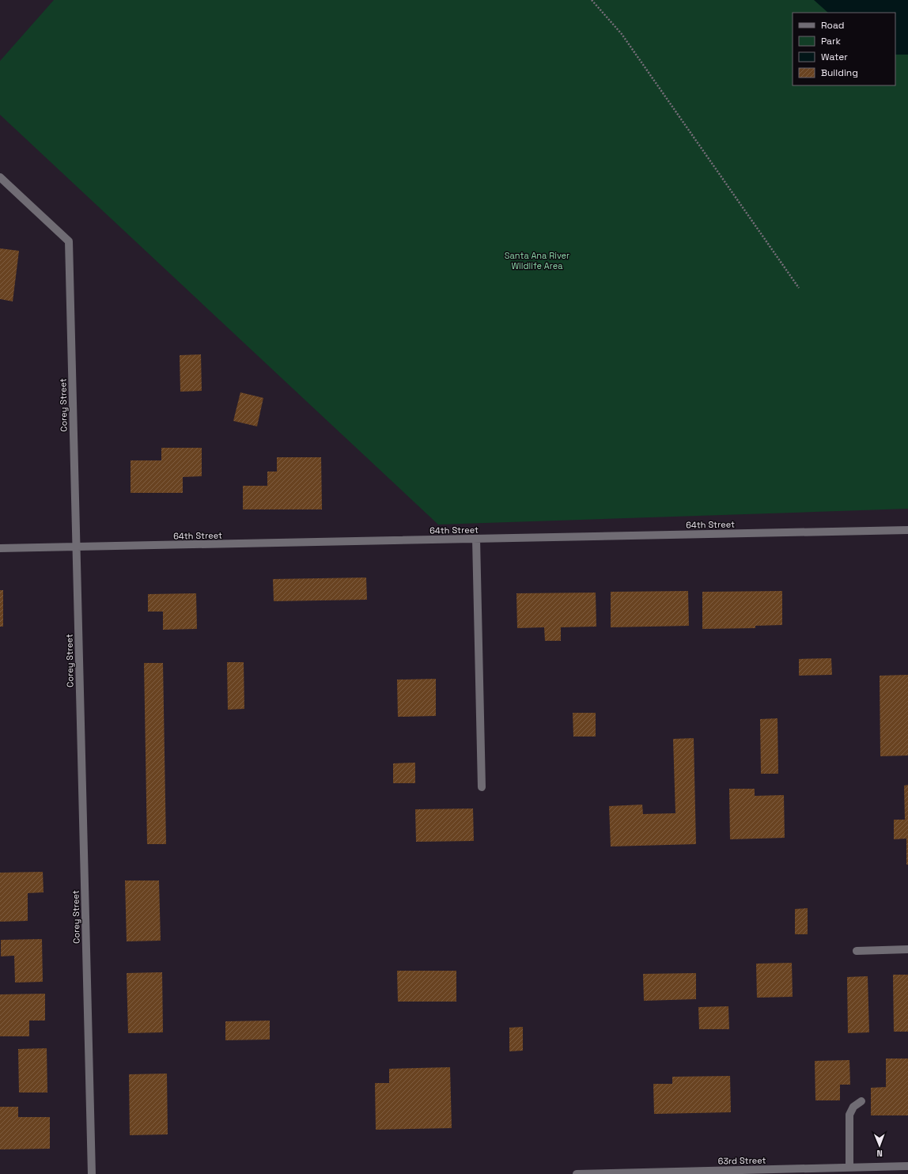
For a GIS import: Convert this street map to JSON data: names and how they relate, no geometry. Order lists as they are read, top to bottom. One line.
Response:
{"streets":{"street":["Corey Street","64th Street","63rd Street"]},"crossings":[["Corey Street","64th Street"]],"parks":["Santa Ana River Wildlife Area"],"legend":["Road","Park","Water","Building"],"north":"bottom"}
